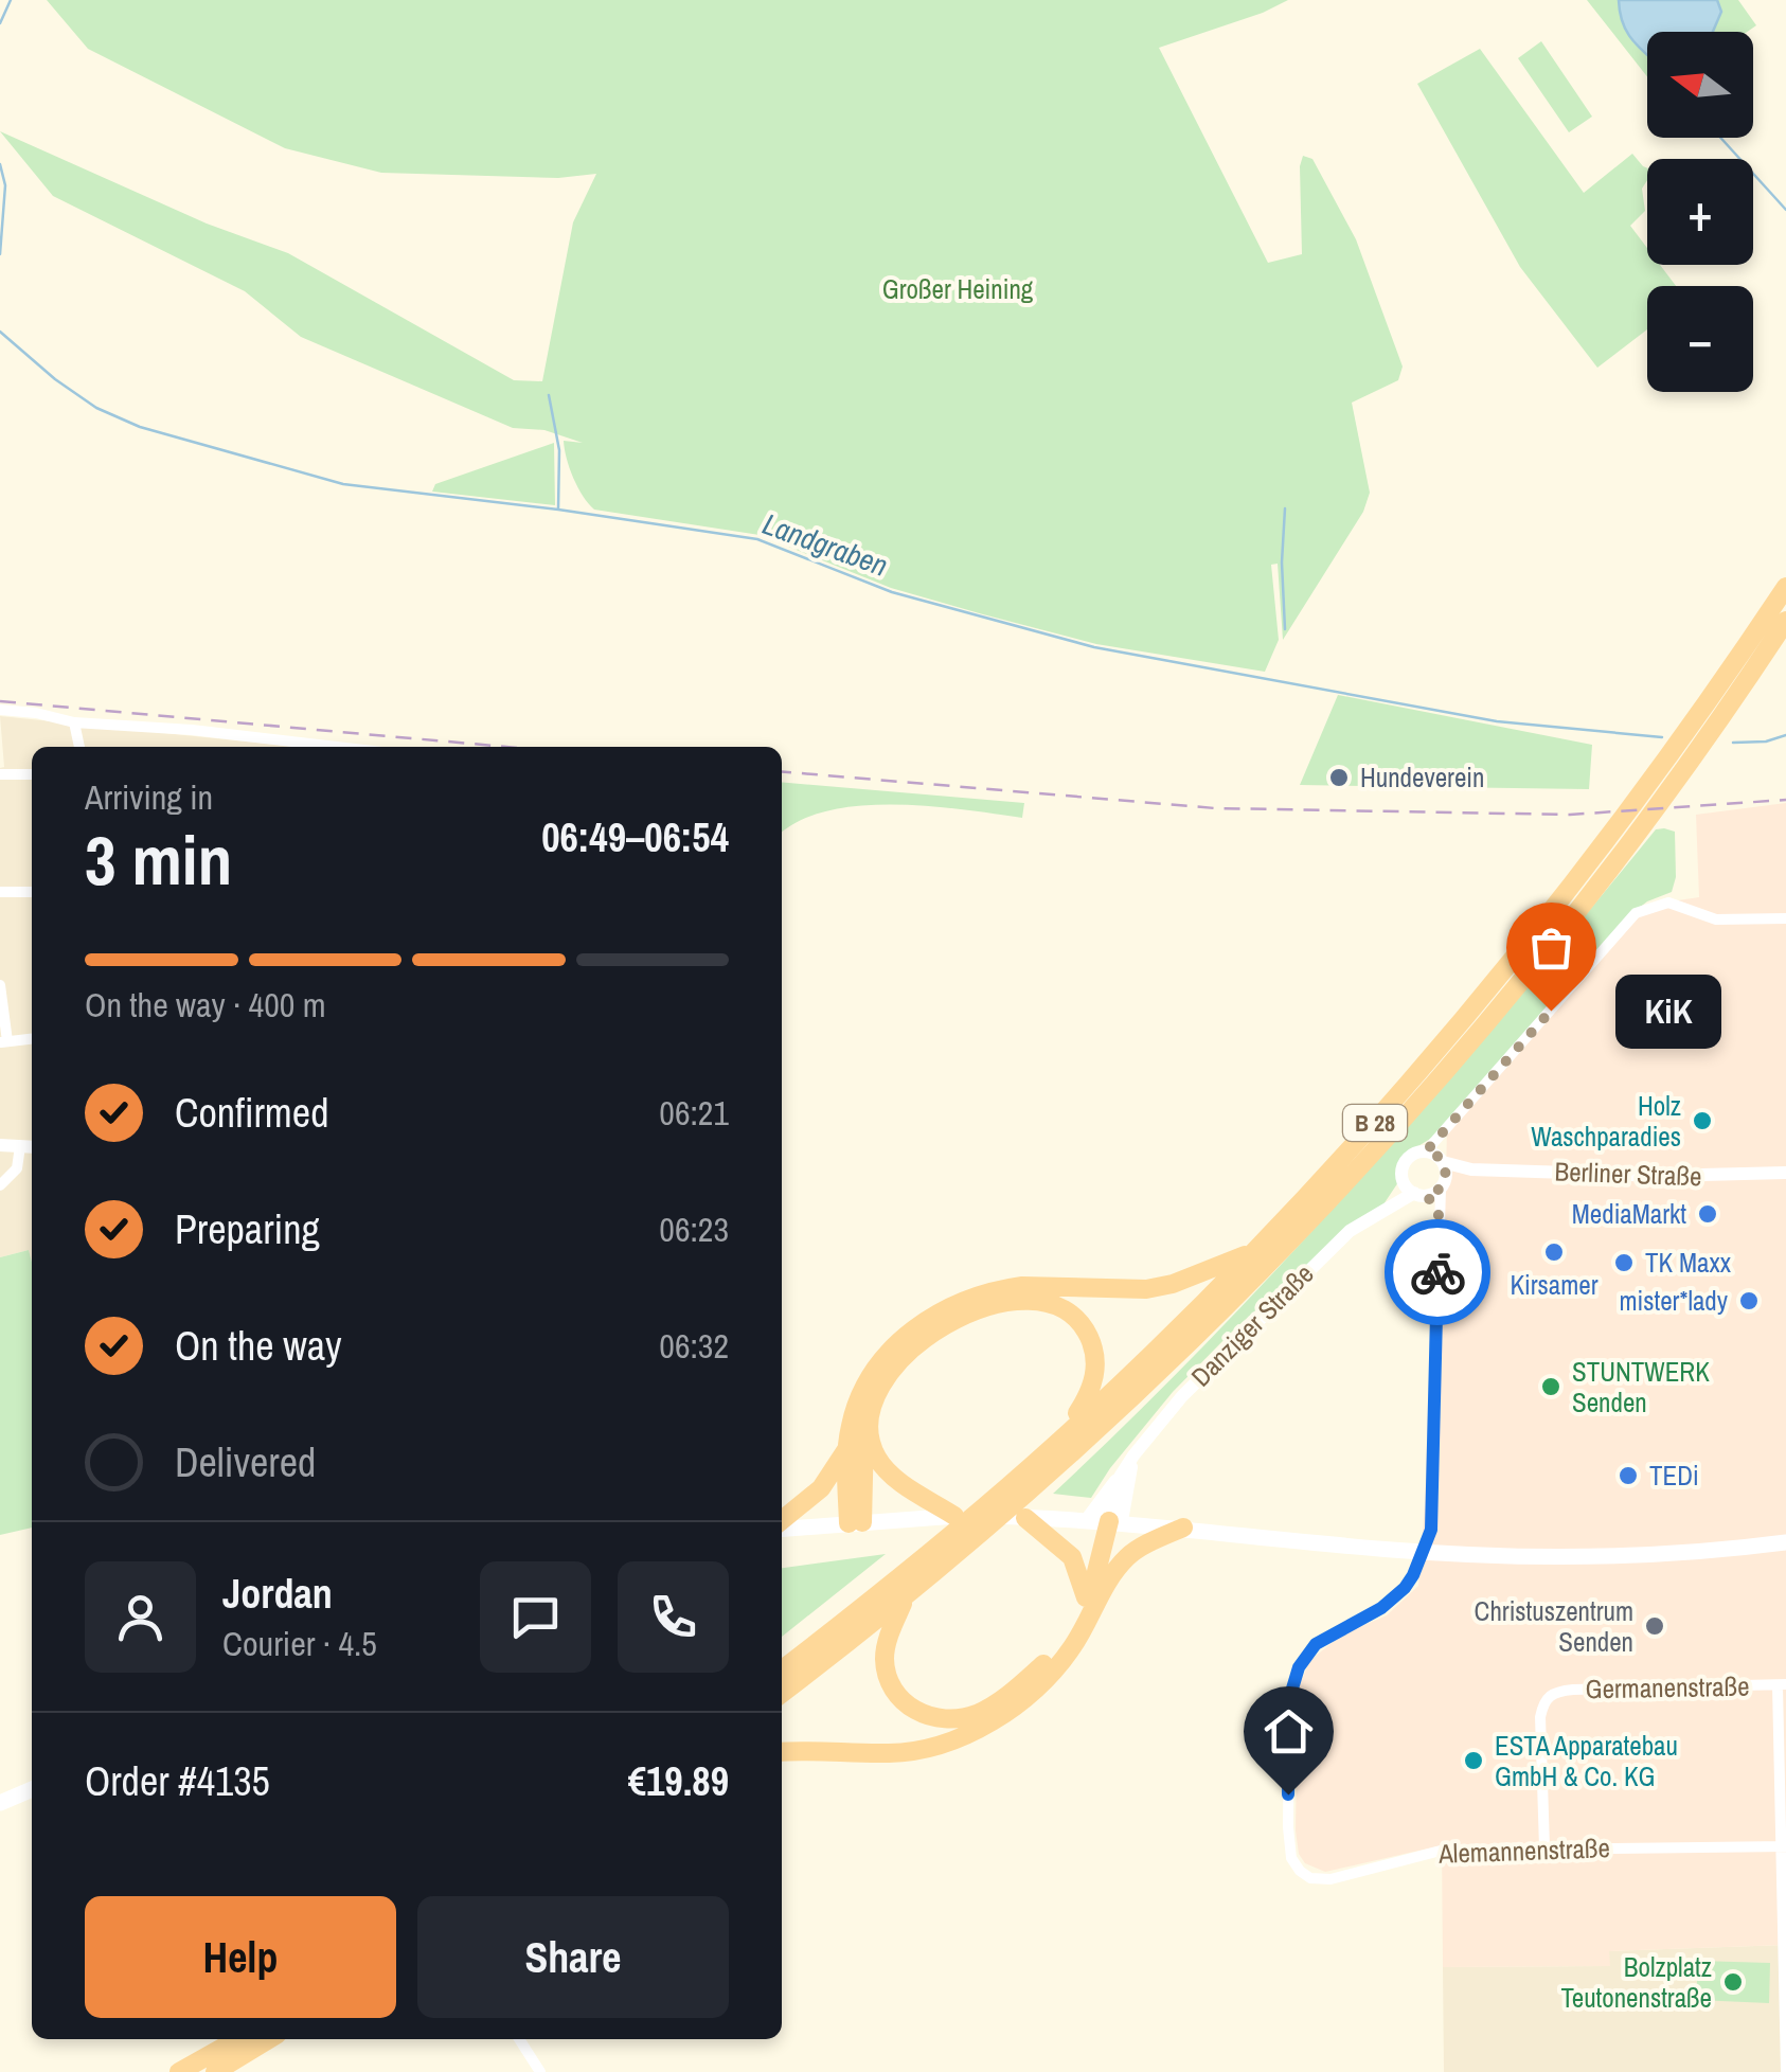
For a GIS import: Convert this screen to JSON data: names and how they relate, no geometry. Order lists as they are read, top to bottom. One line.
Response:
{"streets":{"highway":["B 28"],"street":["Berliner Straße","Danziger Straße","Germanenstraße","Alemannenstraße"]},"crossings":[["Berliner Straße","Danziger Straße"],["Germanenstraße","Alemannenstraße"]],"water":["Landgraben"],"parks":["Großer Heining"],"places":["Hundeverein","KiK","Holz Waschparadies","MediaMarkt","Kirsamer","TK Maxx","mister*lady","STUNTWERK Senden","TEDi","Christuszentrum Senden","ESTA Apparatebau GmbH & Co. KG","Bolzplatz Teutonenstraße"],"north":"left","page":{"map_buttons":["+","−"],"heading":["3 min","Arriving in","06:49–06:54"],"panel":["Jordan","Courier · 4.5","Order #4135","€19.89"],"bar":"On the way · 400 m","bubble":"KiK","list":[["Confirmed","06:21"],["Preparing","06:23"],["On the way","06:32"],"Delivered"],"buttons":["Help","Share"]}}
